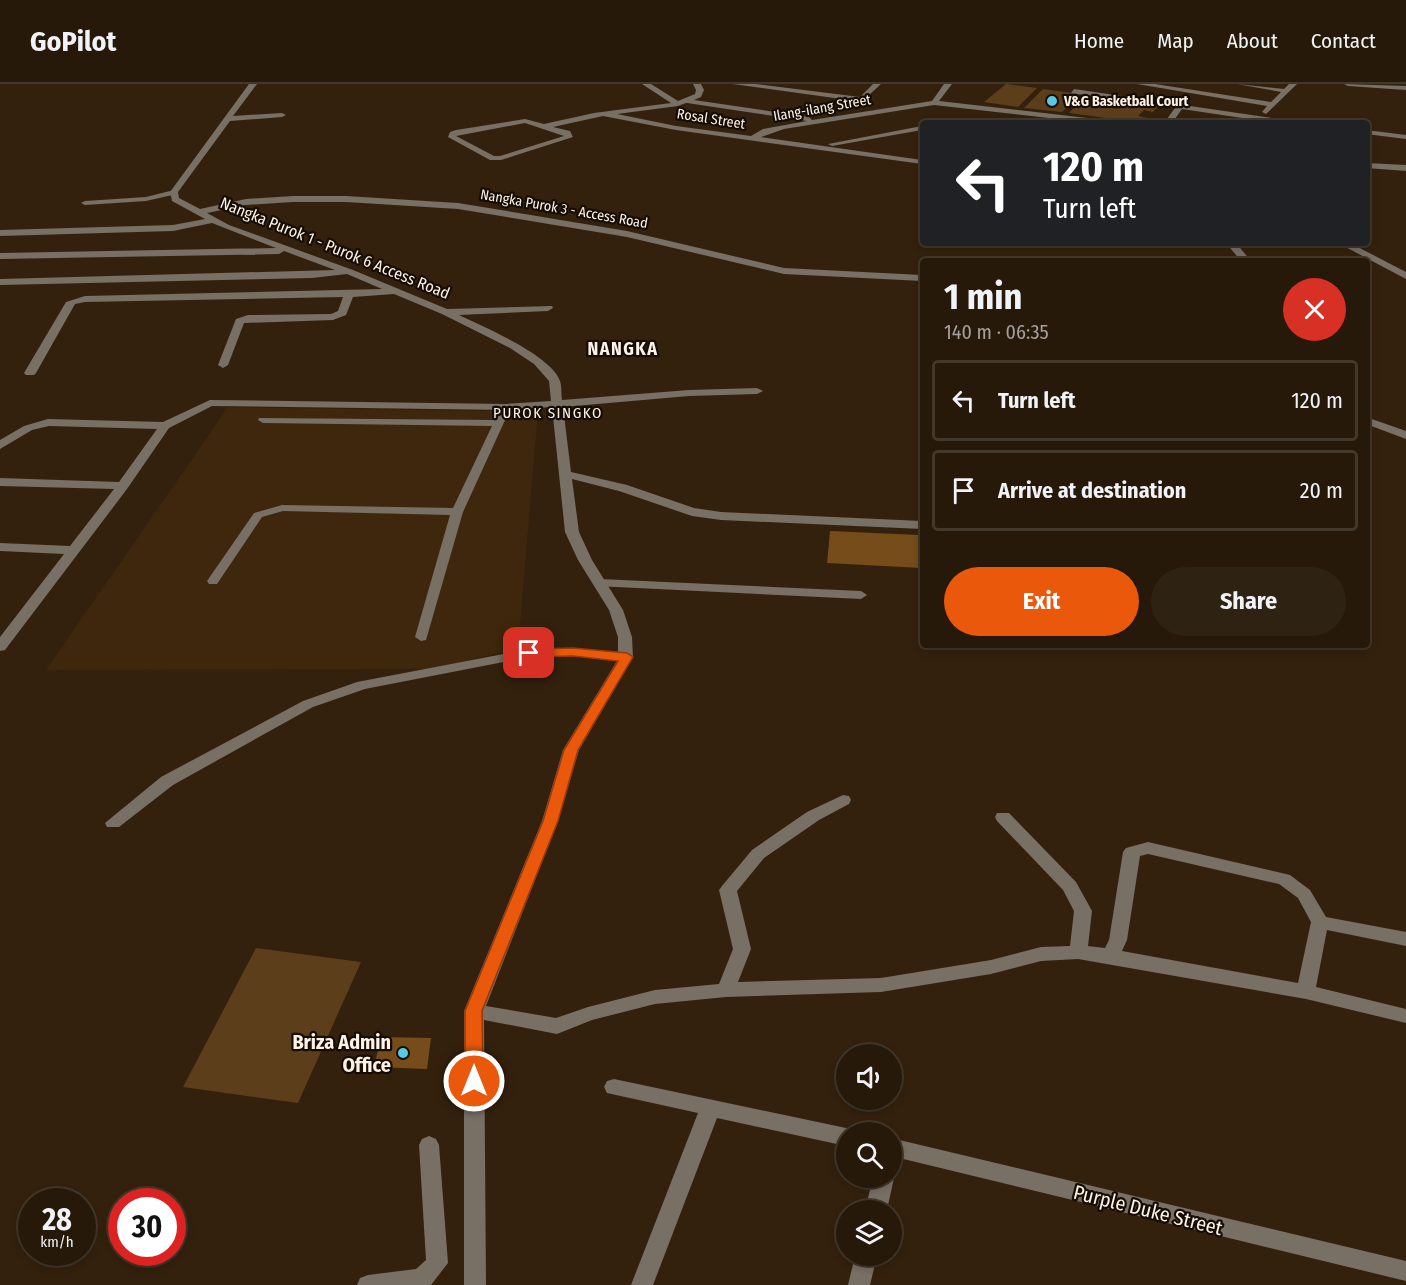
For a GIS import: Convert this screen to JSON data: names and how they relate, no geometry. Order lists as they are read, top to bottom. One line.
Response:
{"streets":{"street":["Ilang-ilang Street","Rosal Street","Nangka Purok 3 - Access Road","Nangka Purok 1 - Purok 6 Access Road","Purple Duke Street"]},"crossings":[["Ilang-ilang Street","Rosal Street"],["Nangka Purok 3 - Access Road","Nangka Purok 1 - Purok 6 Access Road"]],"districts":["NANGKA","PUROK SINGKO"],"places":["V&G Basketball Court","Briza Admin Office"],"page":{"header":"GoPilot","nav":["Home","Map","About","Contact"],"turn":["120 m","Turn left"],"heading":["1 min","140 m · 06:35"],"list":[{"name":"Turn left","value":"120 m"},{"name":"Arrive at destination","value":"20 m"}],"buttons":["Exit","Share"],"speed":"28 km/h","limit":"30"}}
